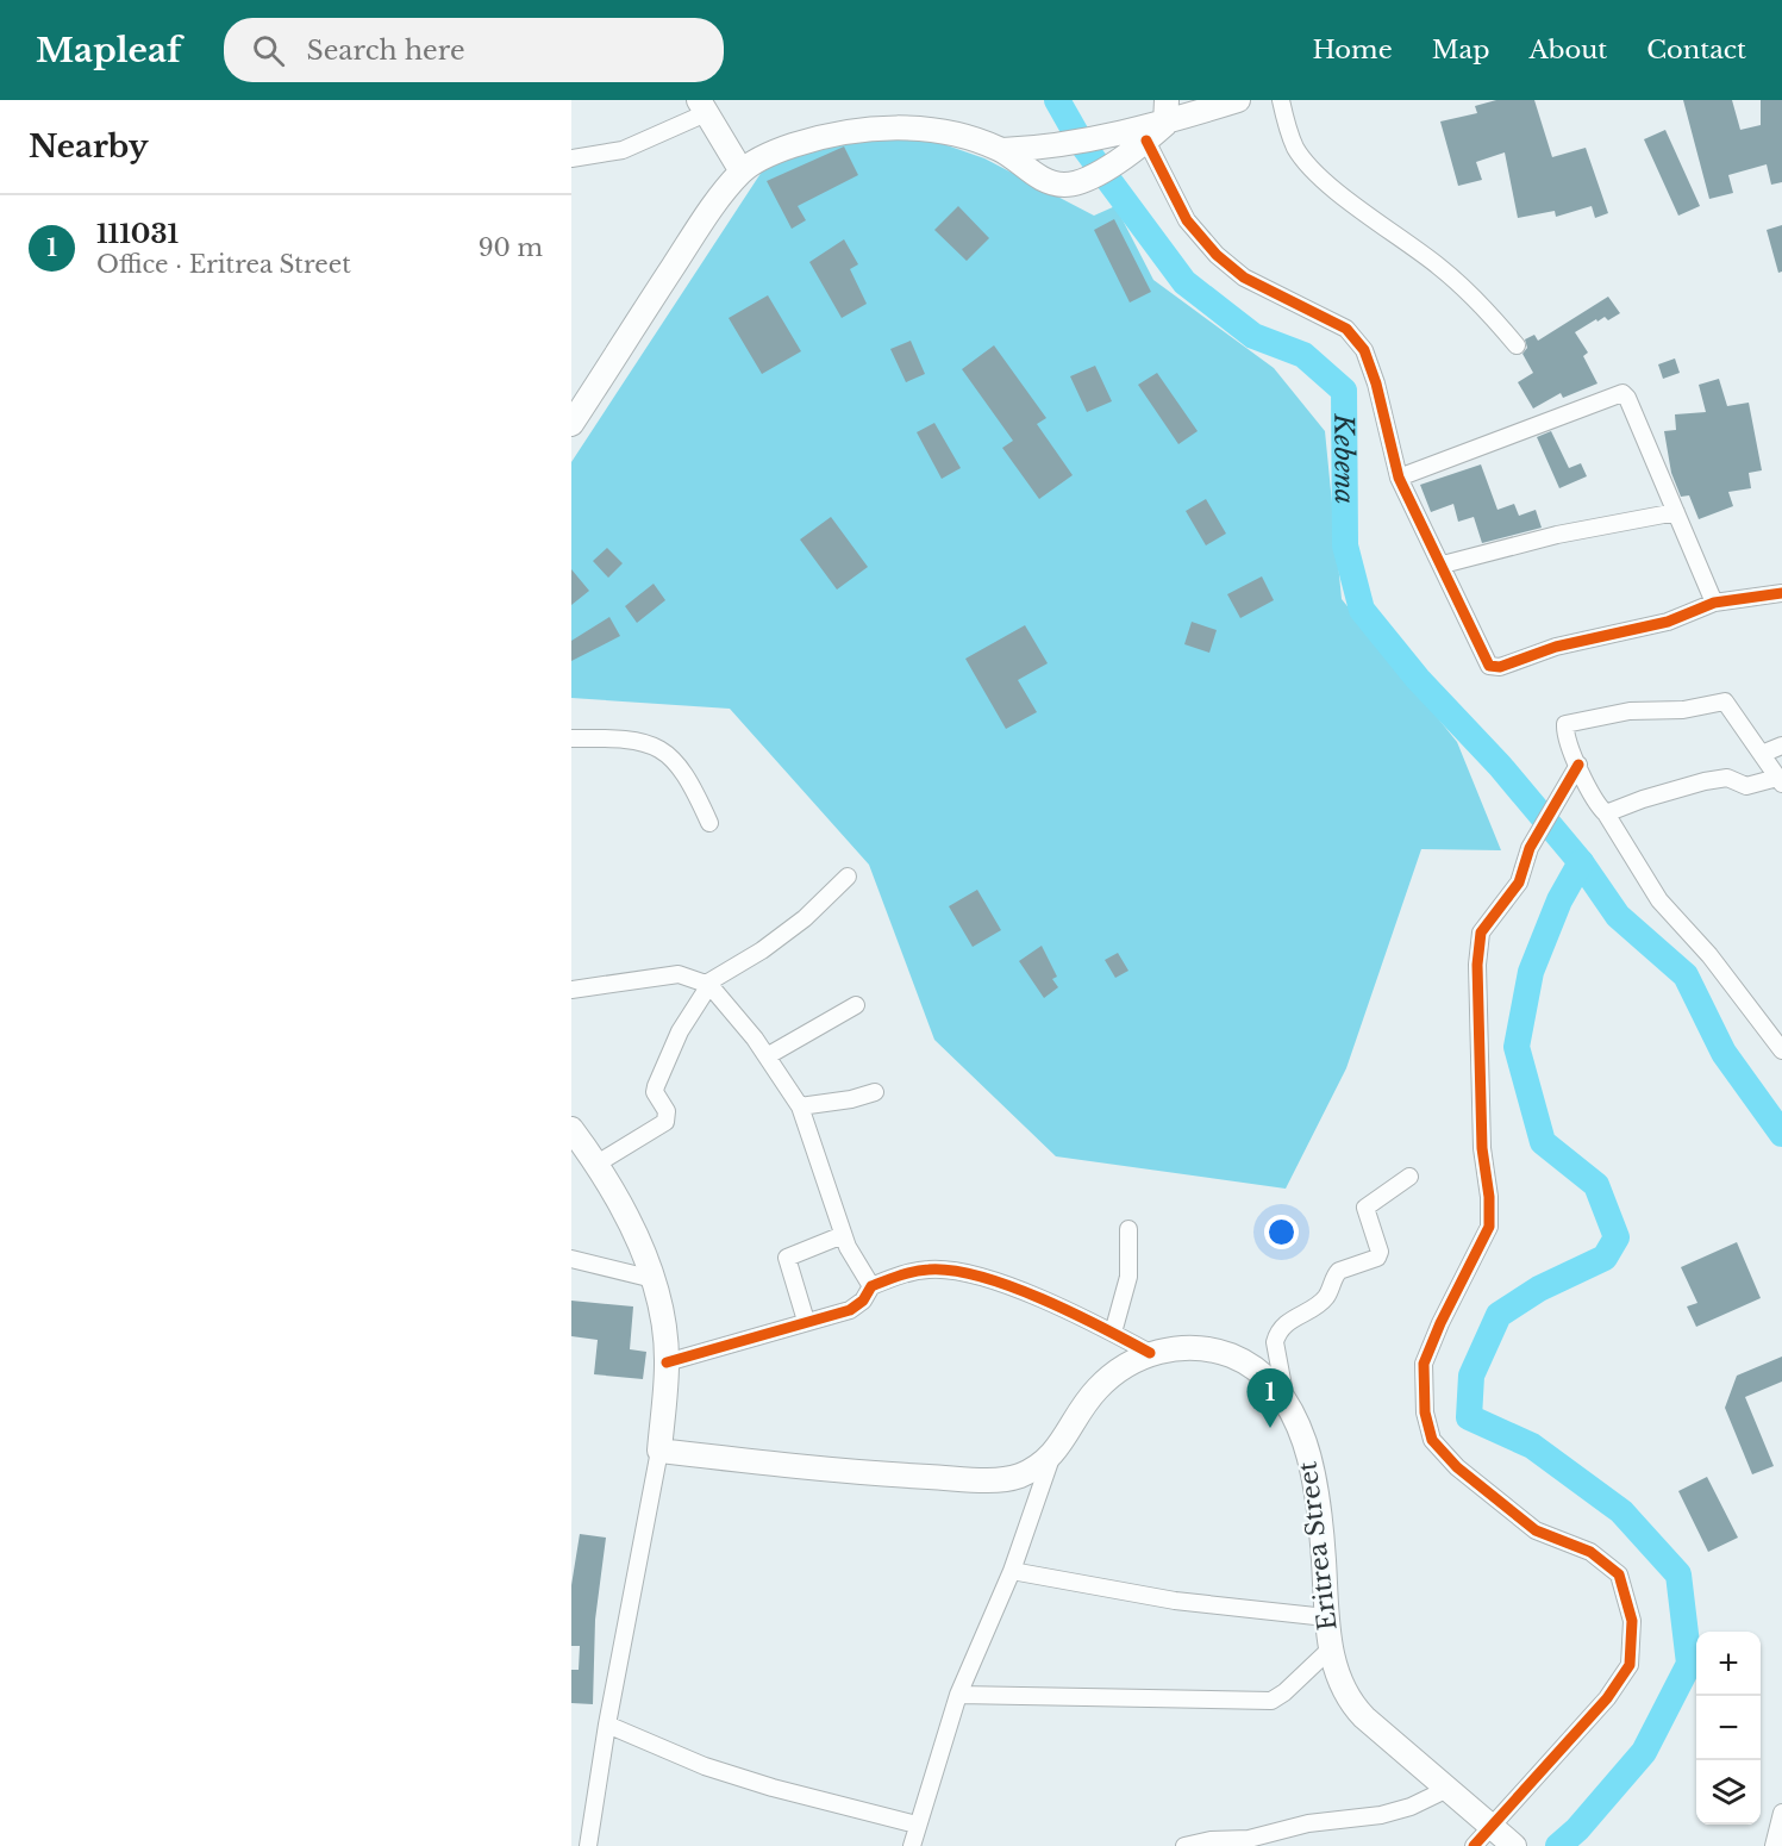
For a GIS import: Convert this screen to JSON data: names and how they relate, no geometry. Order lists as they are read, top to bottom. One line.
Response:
{"streets":{"main road":["Eritrea Street"]},"water":["Kebena"],"page":{"header":"Mapleaf","search":"Search here","nav":["Home","Map","About","Contact"],"heading":"Nearby","list":[{"mark":"1","name":"111031","note":"Office · Eritrea Street","value":"90 m"}],"pins":"1","map_buttons":["+","−"]}}
